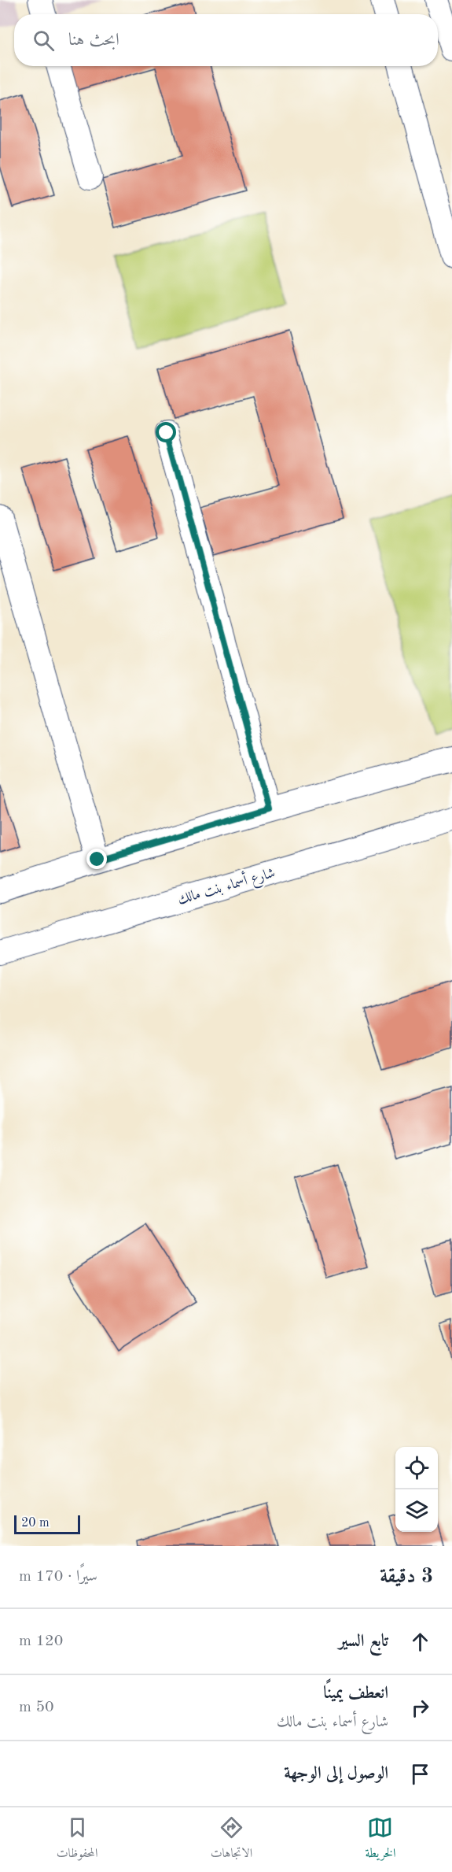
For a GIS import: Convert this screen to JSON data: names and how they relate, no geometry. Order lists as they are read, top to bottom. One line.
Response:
{"streets":{"street":["شارع أسماء بنت مالك"]},"scale_bar":"20 m","page":{"search":"ابحث هنا","scale":"20 m","heading":["3 دقيقة","سيرًا · 170 m"],"list":[["تابع السير","120 m"],["انعطف يمينًا","شارع أسماء بنت مالك","50 m"],"الوصول إلى الوجهة"],"nav":["الخريطة","الاتجاهات","المحفوظات"]}}
